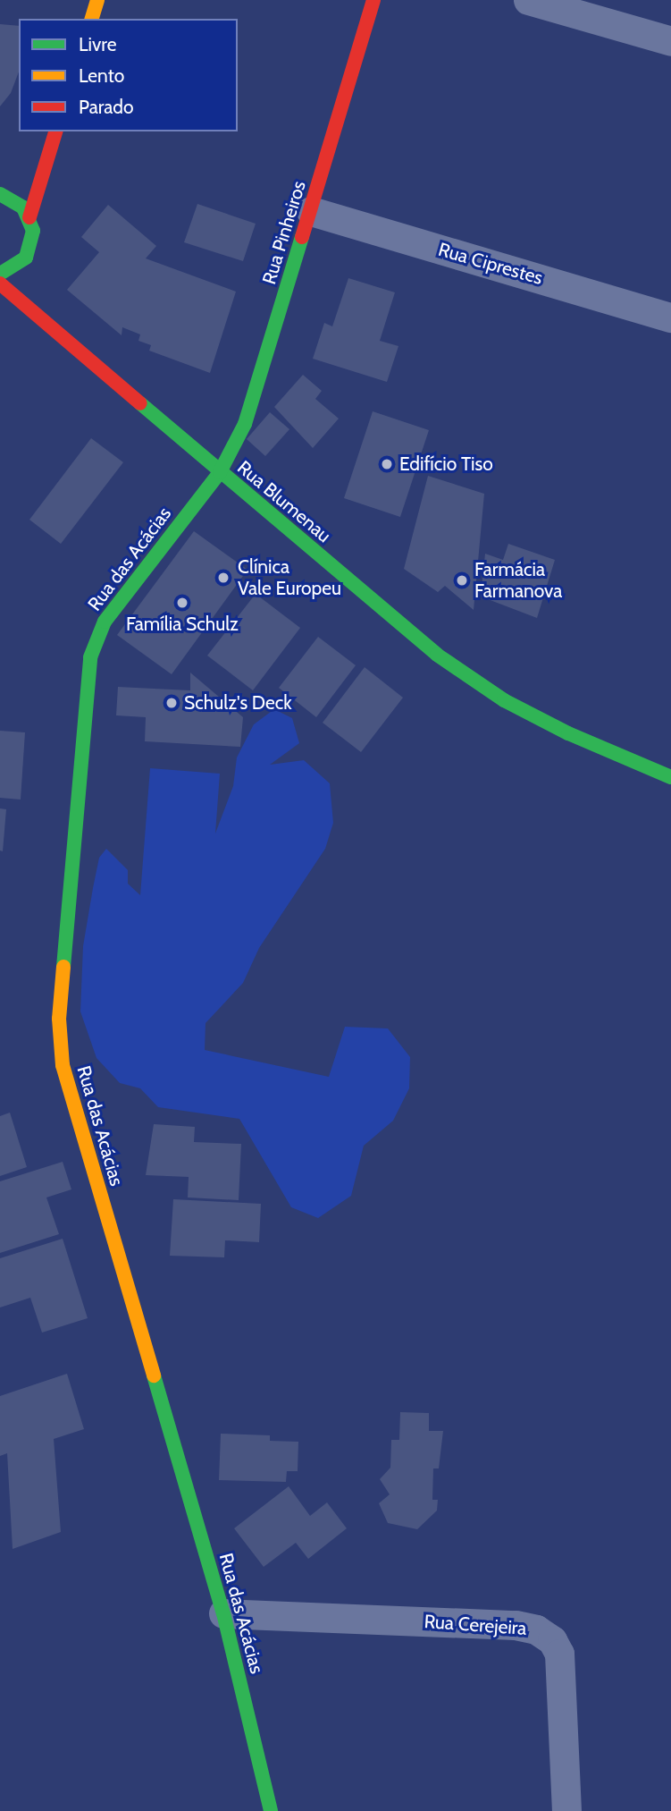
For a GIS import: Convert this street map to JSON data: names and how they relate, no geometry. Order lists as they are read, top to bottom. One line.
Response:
{"streets":{"street":["Rua Pinheiros","Rua Ciprestes","Rua Blumenau","Rua das Acácias","Rua Cerejeira"]},"crossings":[["Rua Pinheiros","Rua Ciprestes"],["Rua Pinheiros","Rua Blumenau"],["Rua Pinheiros","Rua das Acácias"],["Rua Blumenau","Rua das Acácias"],["Rua das Acácias","Rua Cerejeira"]],"places":["Edifício Tiso","Clínica Vale Europeu","Farmácia Farmanova","Família Schulz","Schulz's Deck"],"legend":["Livre","Lento","Parado"]}
